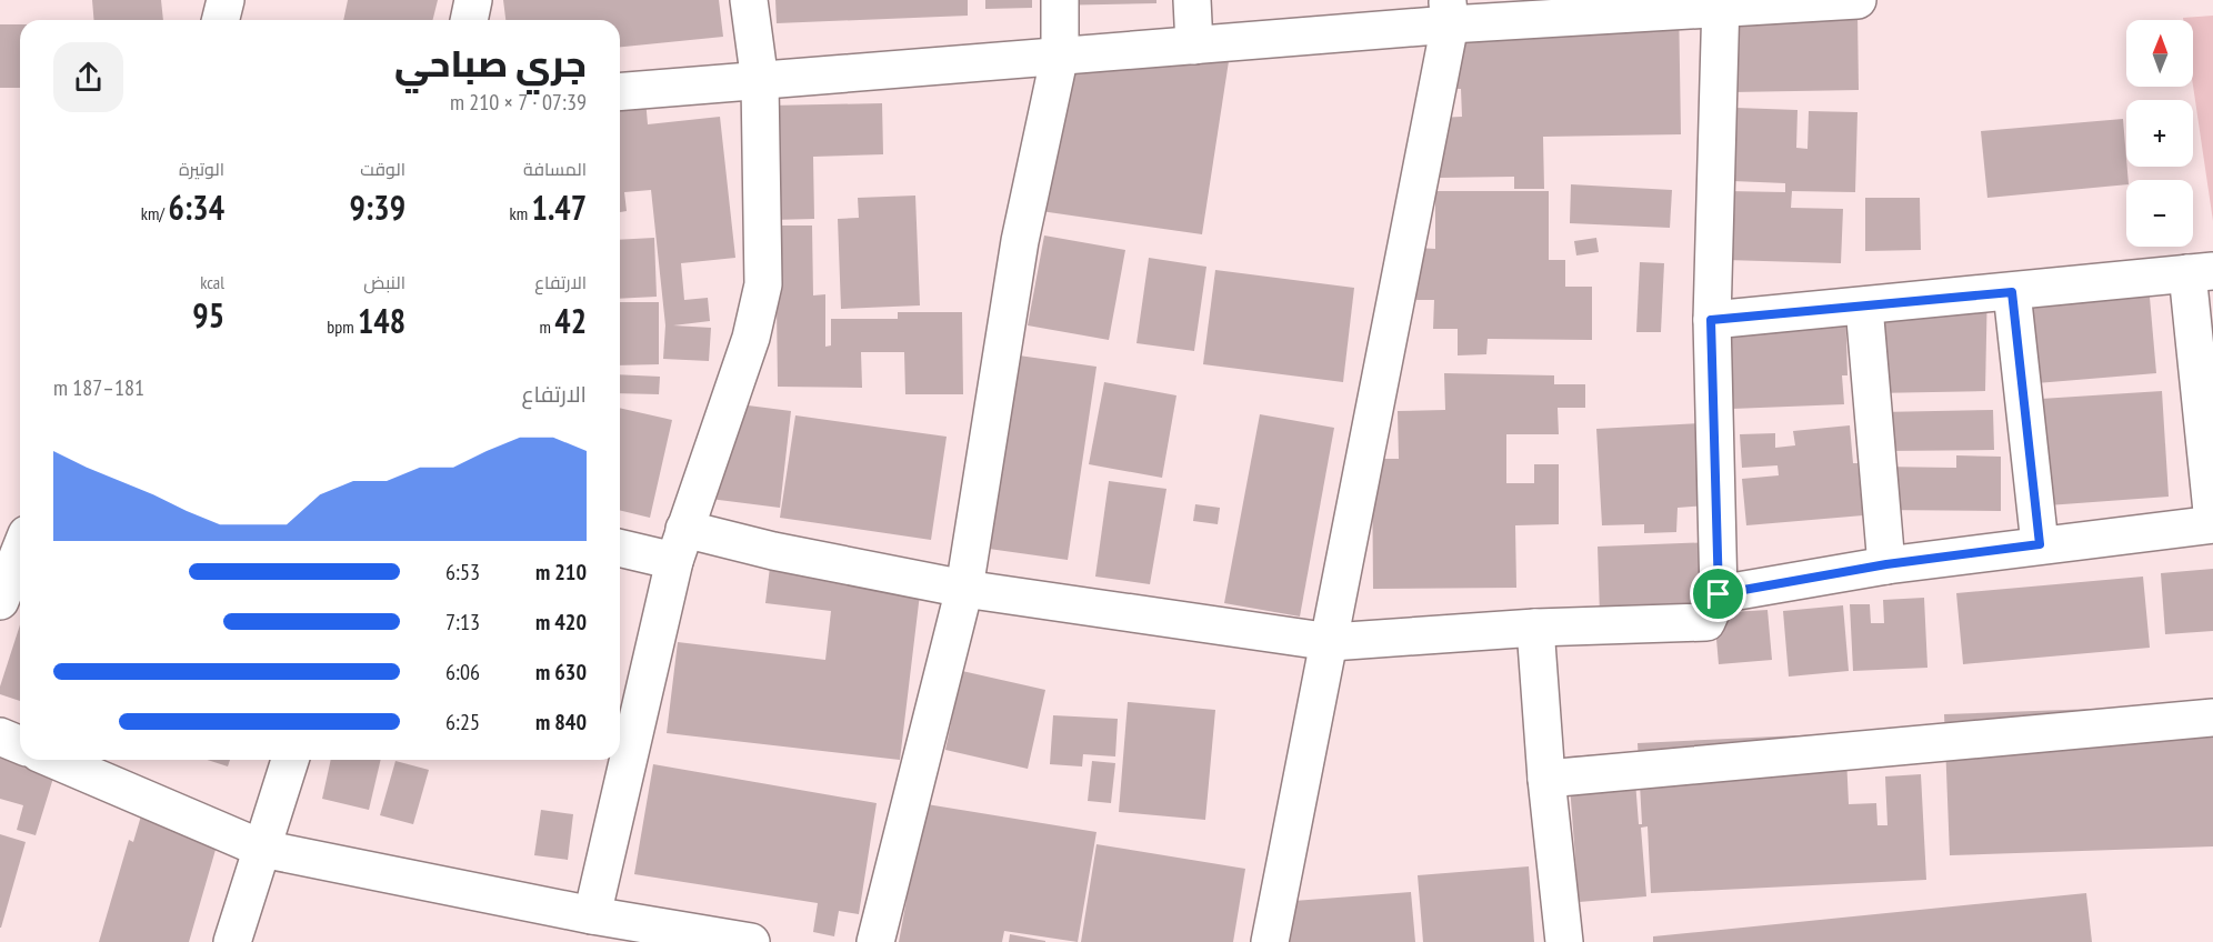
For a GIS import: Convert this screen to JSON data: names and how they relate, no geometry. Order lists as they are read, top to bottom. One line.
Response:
{"north":"top","page":{"map_buttons":["+","−"],"heading":["جري صباحي","07:39 · 7 × 210 m"],"stats":[["المسافة","1.47 km"],["الوقت","9:39"],["الوتيرة","6:34 /km"],["الارتفاع","42 m"],["النبض","148 bpm"],["kcal","95"]],"chart":["الارتفاع","181–187 m"],"list":[{"name":"210 m","note":"6:53"},{"name":"420 m","note":"7:13"},{"name":"630 m","note":"6:06"},{"name":"840 m","note":"6:25"}]}}
